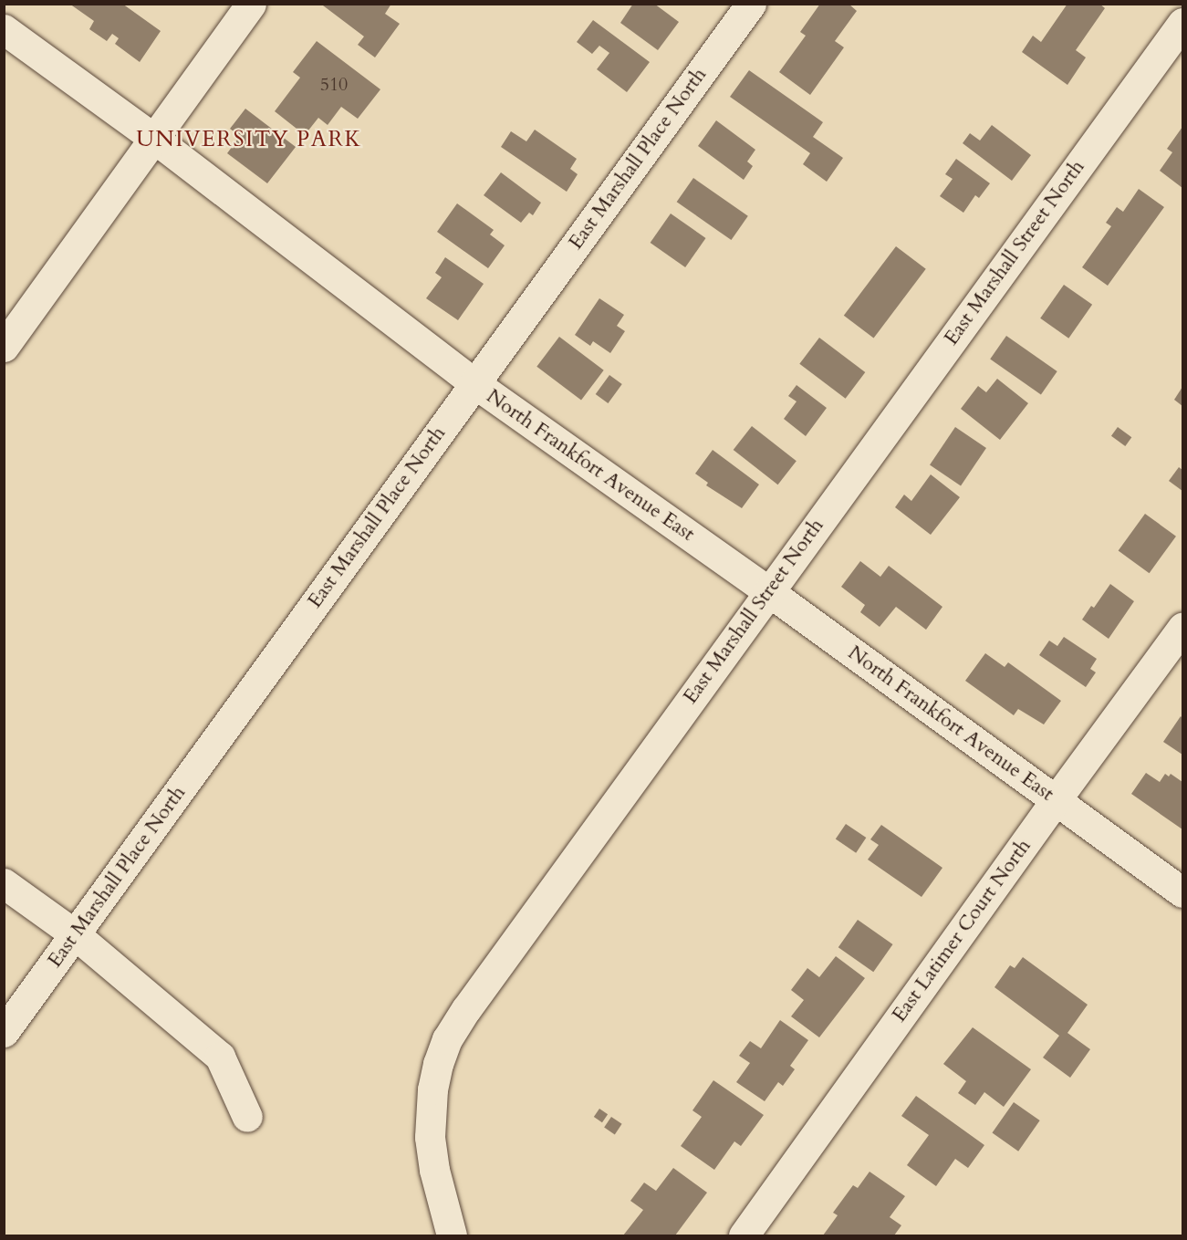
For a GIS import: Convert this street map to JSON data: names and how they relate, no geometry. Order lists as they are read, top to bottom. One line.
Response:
{"streets":{"street":["East Marshall Place North","East Marshall Street North","North Frankfort Avenue East","East Latimer Court North"]},"crossings":[["East Marshall Place North","North Frankfort Avenue East"],["East Marshall Street North","North Frankfort Avenue East"],["North Frankfort Avenue East","East Latimer Court North"]],"districts":["UNIVERSITY PARK"],"house_numbers":["510"]}
